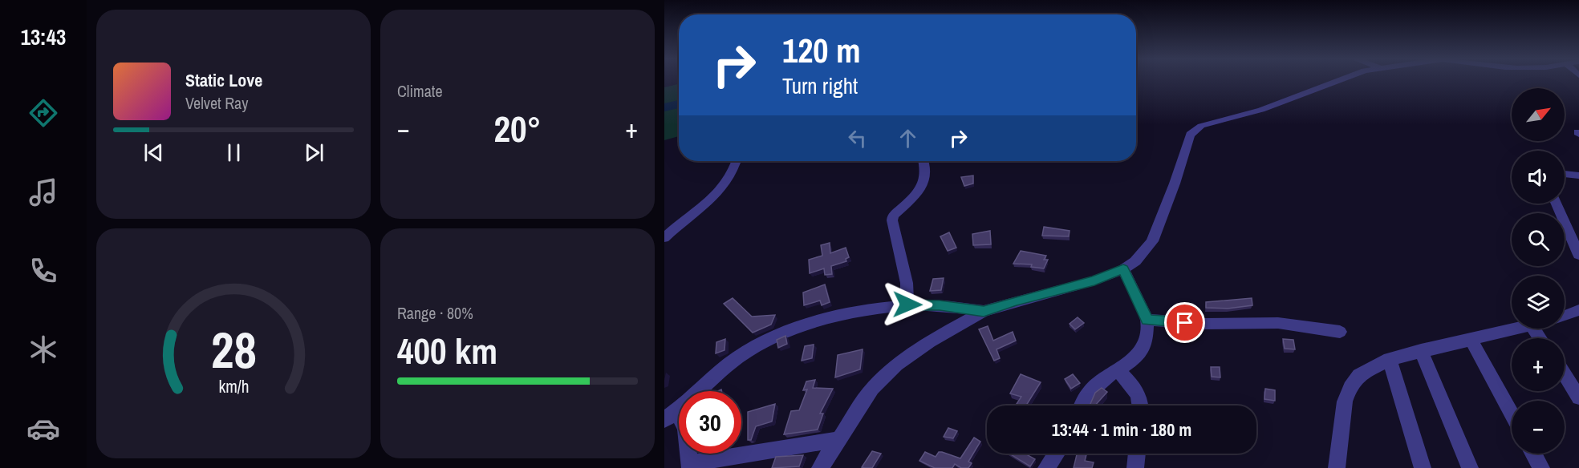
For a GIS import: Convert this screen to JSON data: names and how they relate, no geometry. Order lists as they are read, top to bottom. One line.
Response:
{"north":"top right","page":{"tabs":"13:43","tile":["Climate",["Range · 80%","400 km"]],"turn":["120 m","Turn right"],"song":["Static Love","Velvet Ray"],"map_buttons":["+","−"],"heat":["−","20°","+"],"limit":"30","trip":"13:44 · 1 min · 180 m","gauge":["28","km/h"]}}
